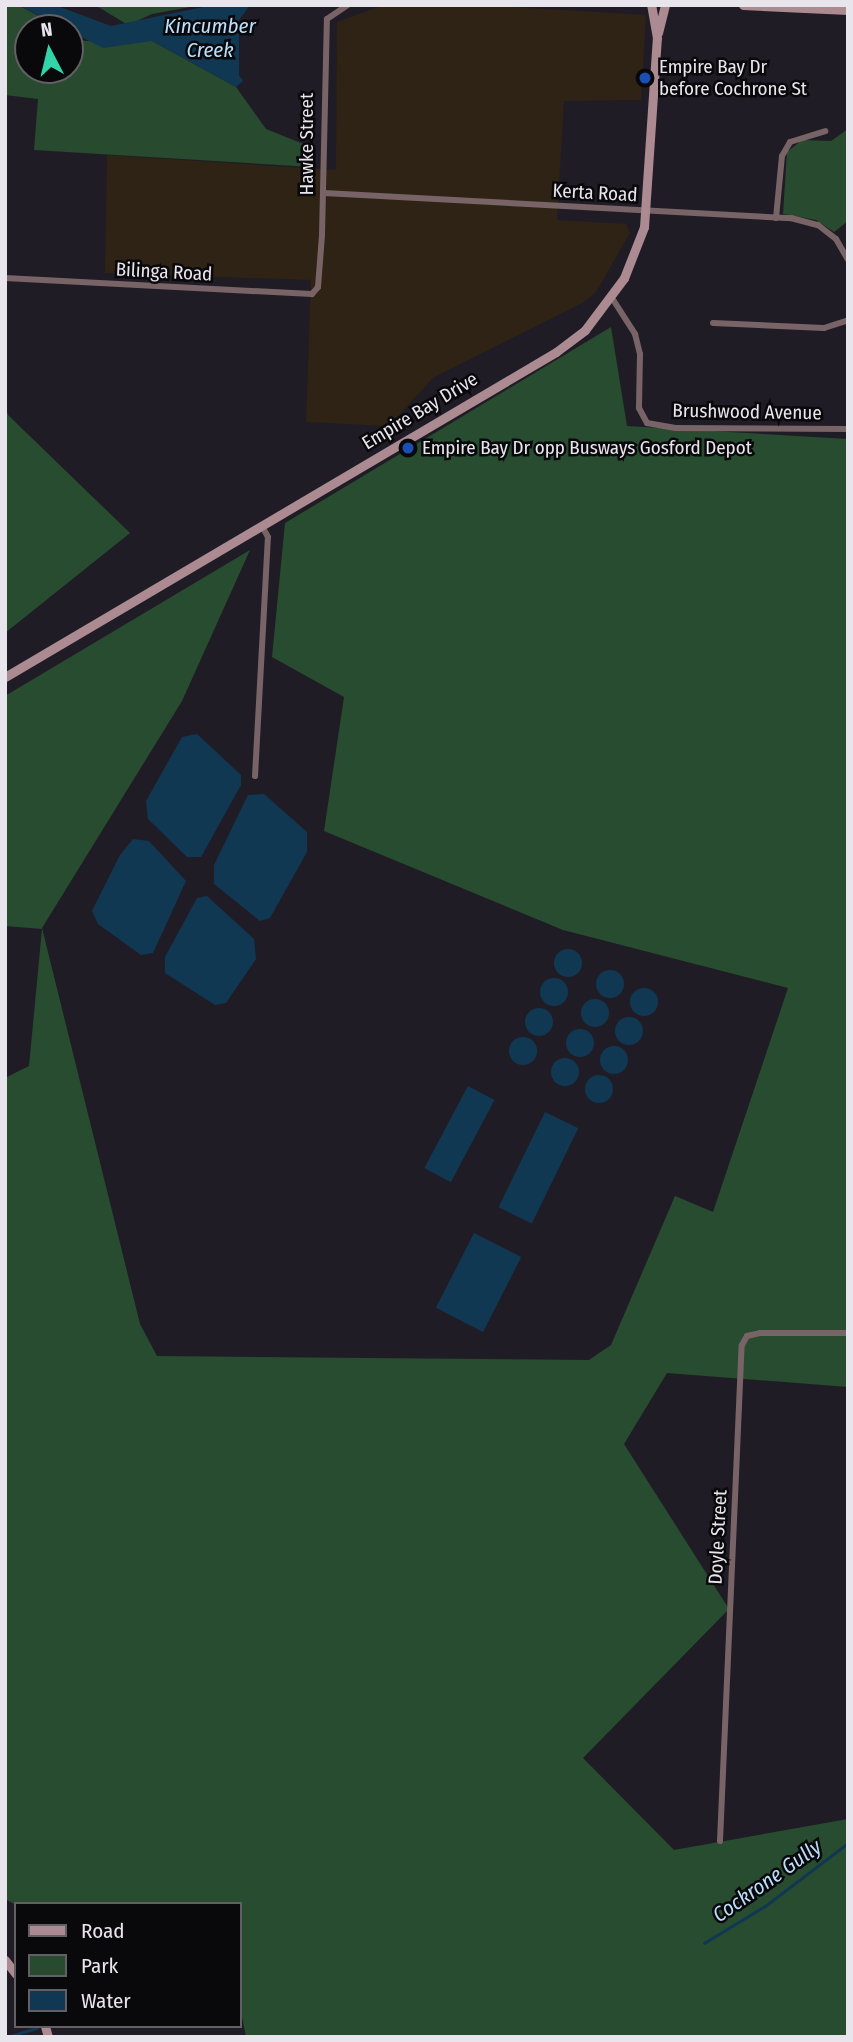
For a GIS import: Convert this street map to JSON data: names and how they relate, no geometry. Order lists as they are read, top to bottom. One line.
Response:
{"streets":{"main road":["Empire Bay Drive"],"street":["Hawke Street","Kerta Road","Bilinga Road","Brushwood Avenue","Doyle Street"]},"crossings":[["Hawke Street","Kerta Road"],["Hawke Street","Bilinga Road"],["Kerta Road","Empire Bay Drive"],["Empire Bay Drive","Brushwood Avenue"]],"water":["Kincumber Creek","Cockrone Gully"],"places":["Empire Bay Dr before Cochrone St","Empire Bay Dr opp Busways Gosford Depot"],"legend":["Road","Park","Water"],"north":"top"}
